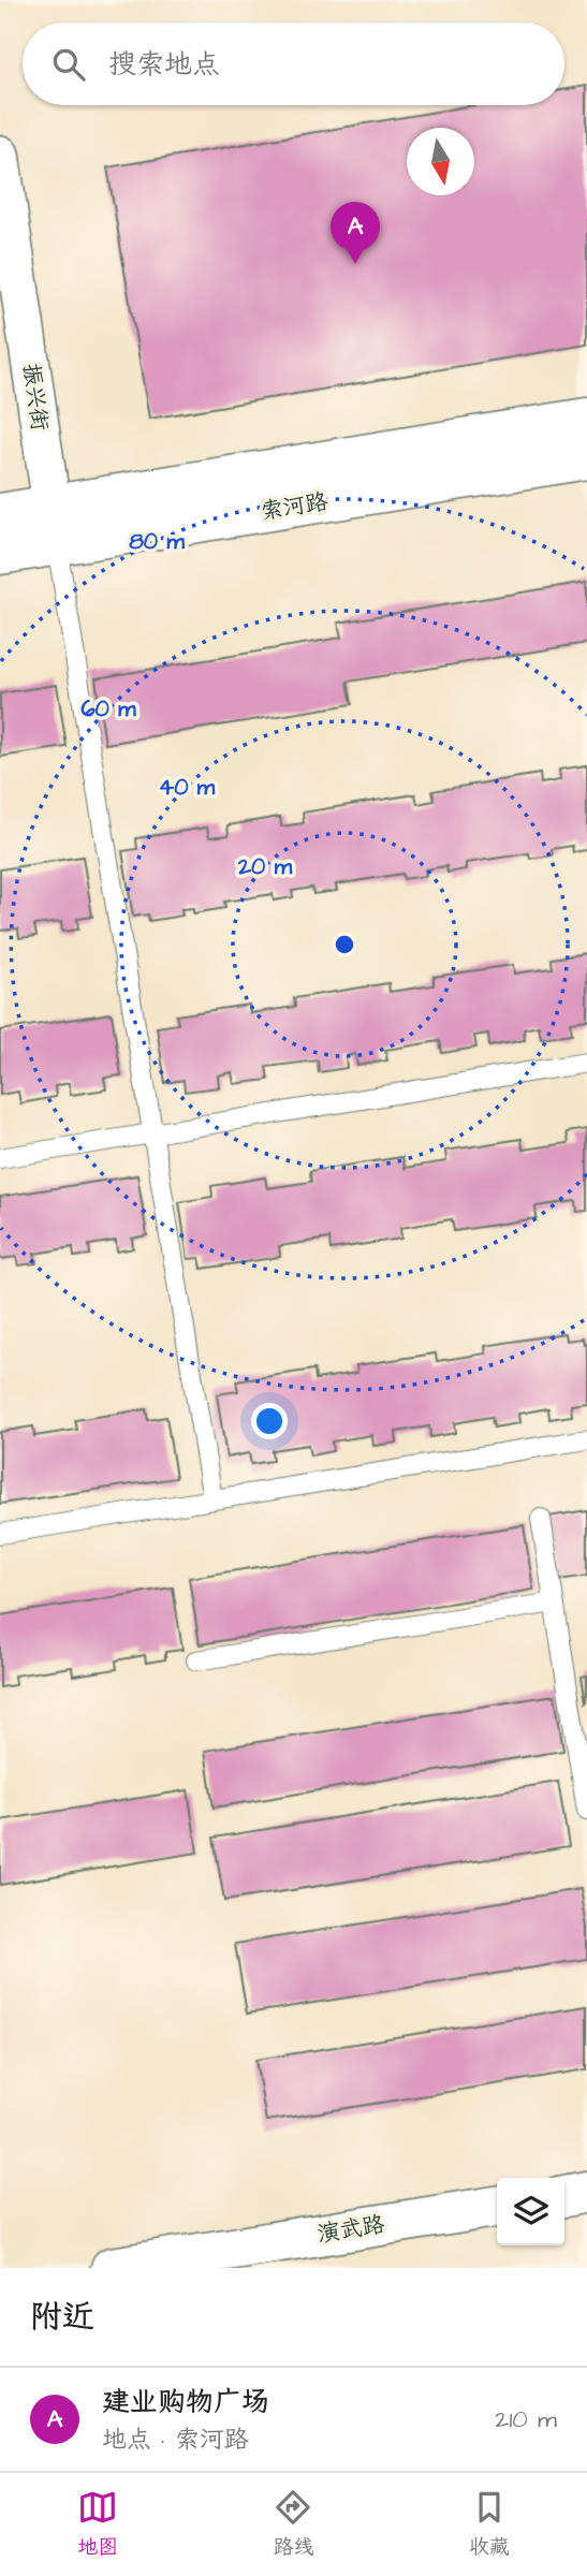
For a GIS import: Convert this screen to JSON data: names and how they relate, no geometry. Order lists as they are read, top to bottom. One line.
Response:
{"streets":{"main road":["索河路","演武路"],"street":["振兴街"]},"crossings":[["振兴街","索河路"]],"north":"bottom","page":{"search":"搜索地点","pins":"A","heading":"附近","list":[{"mark":"A","name":"建业购物广场","note":"地点 · 索河路","value":"210 m"}],"nav":["地图","路线","收藏"]},"rings":["80 m","60 m","40 m","20 m"]}
